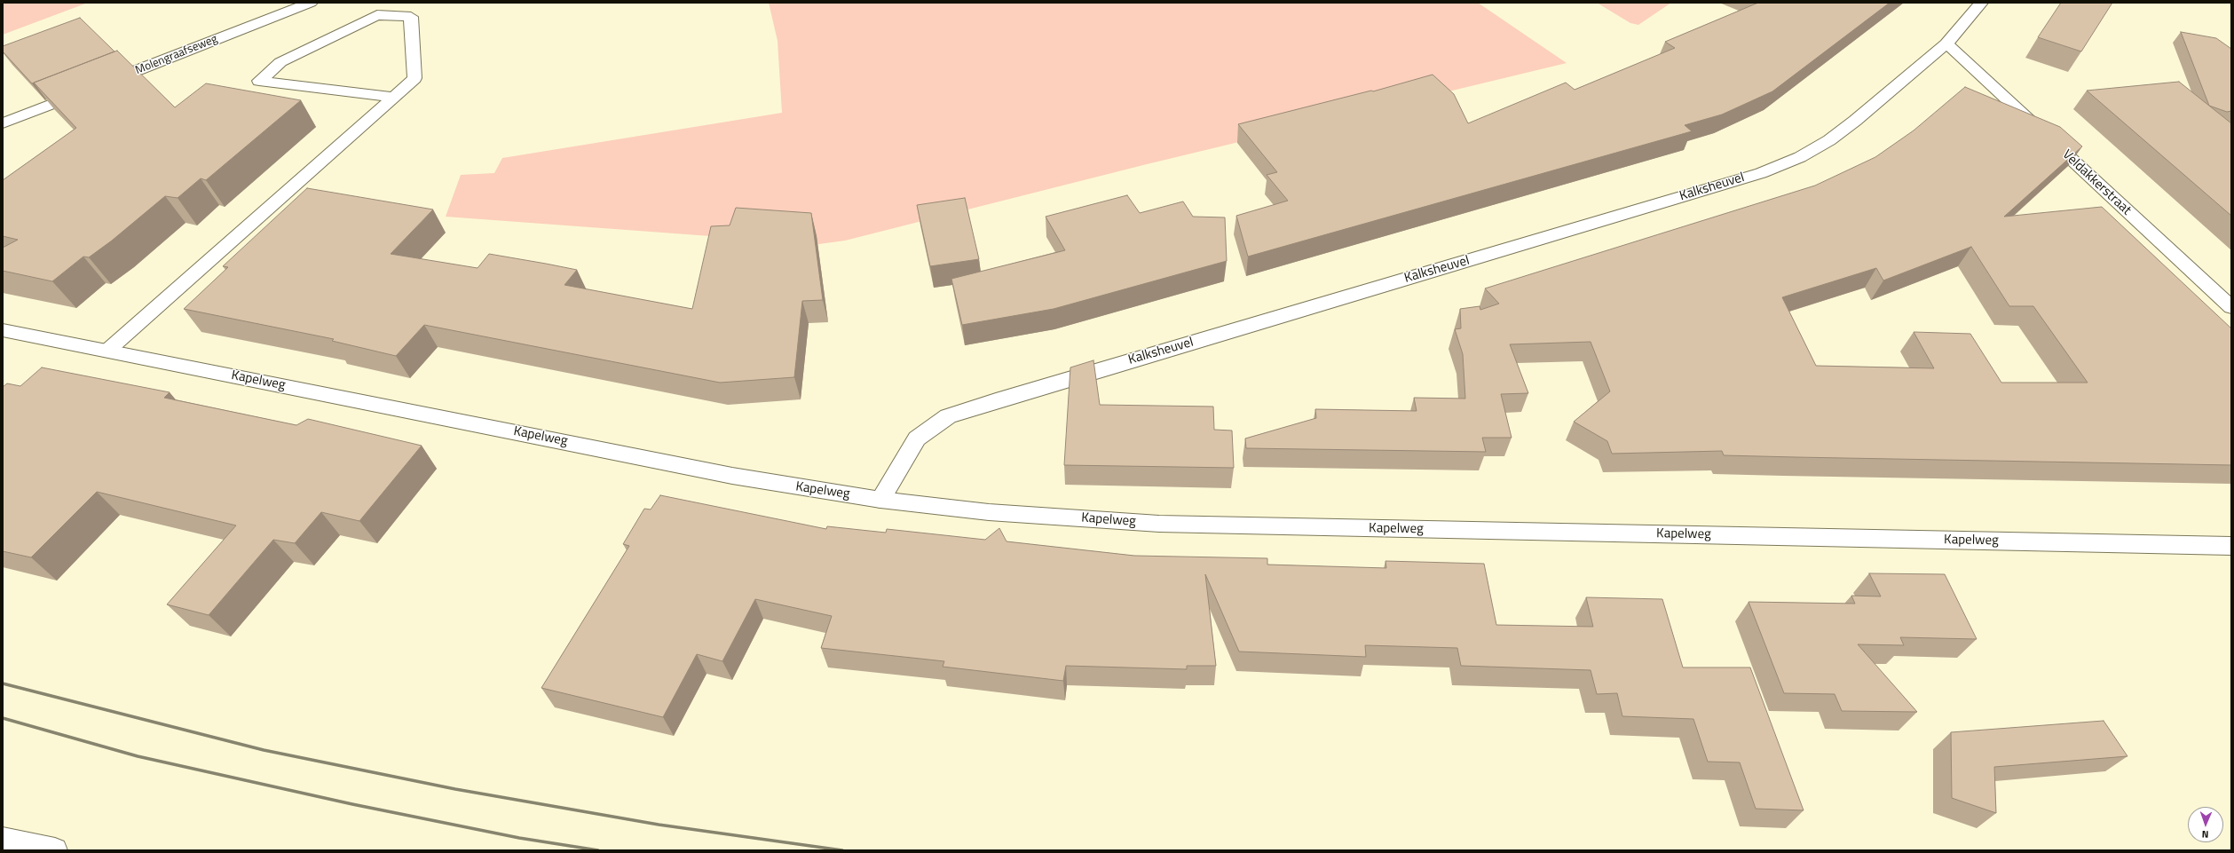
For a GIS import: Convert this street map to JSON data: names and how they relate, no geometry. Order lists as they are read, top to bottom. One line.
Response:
{"streets":{"street":["Molengraafseweg","Veldakkerstraat","Kalksheuvel","Kapelweg"]},"crossings":[["Veldakkerstraat","Kalksheuvel"],["Kalksheuvel","Kapelweg"]],"north":"bottom"}
